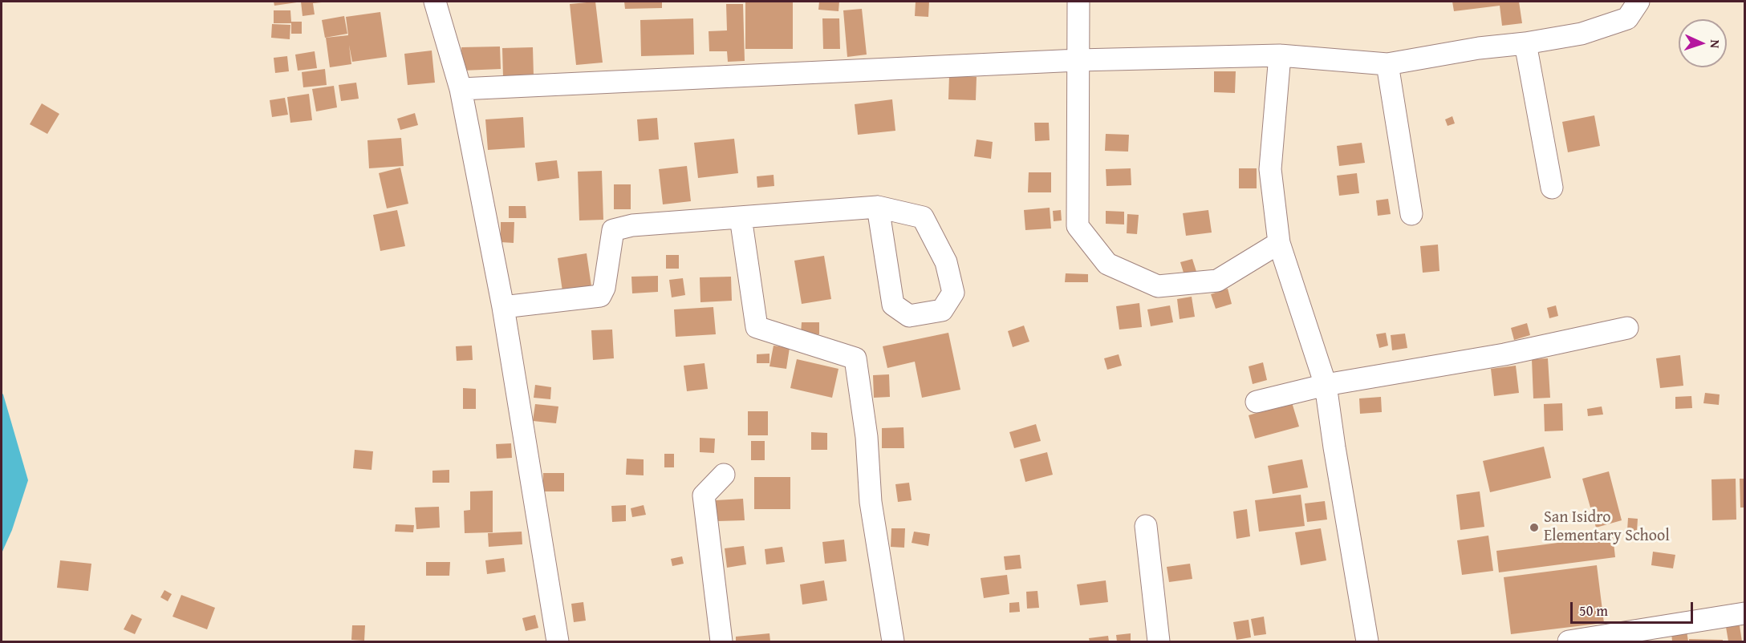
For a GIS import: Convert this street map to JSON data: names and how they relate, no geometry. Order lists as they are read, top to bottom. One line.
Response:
{"places":["San Isidro Elementary School"],"scale_bar":"50 m","north":"right"}
